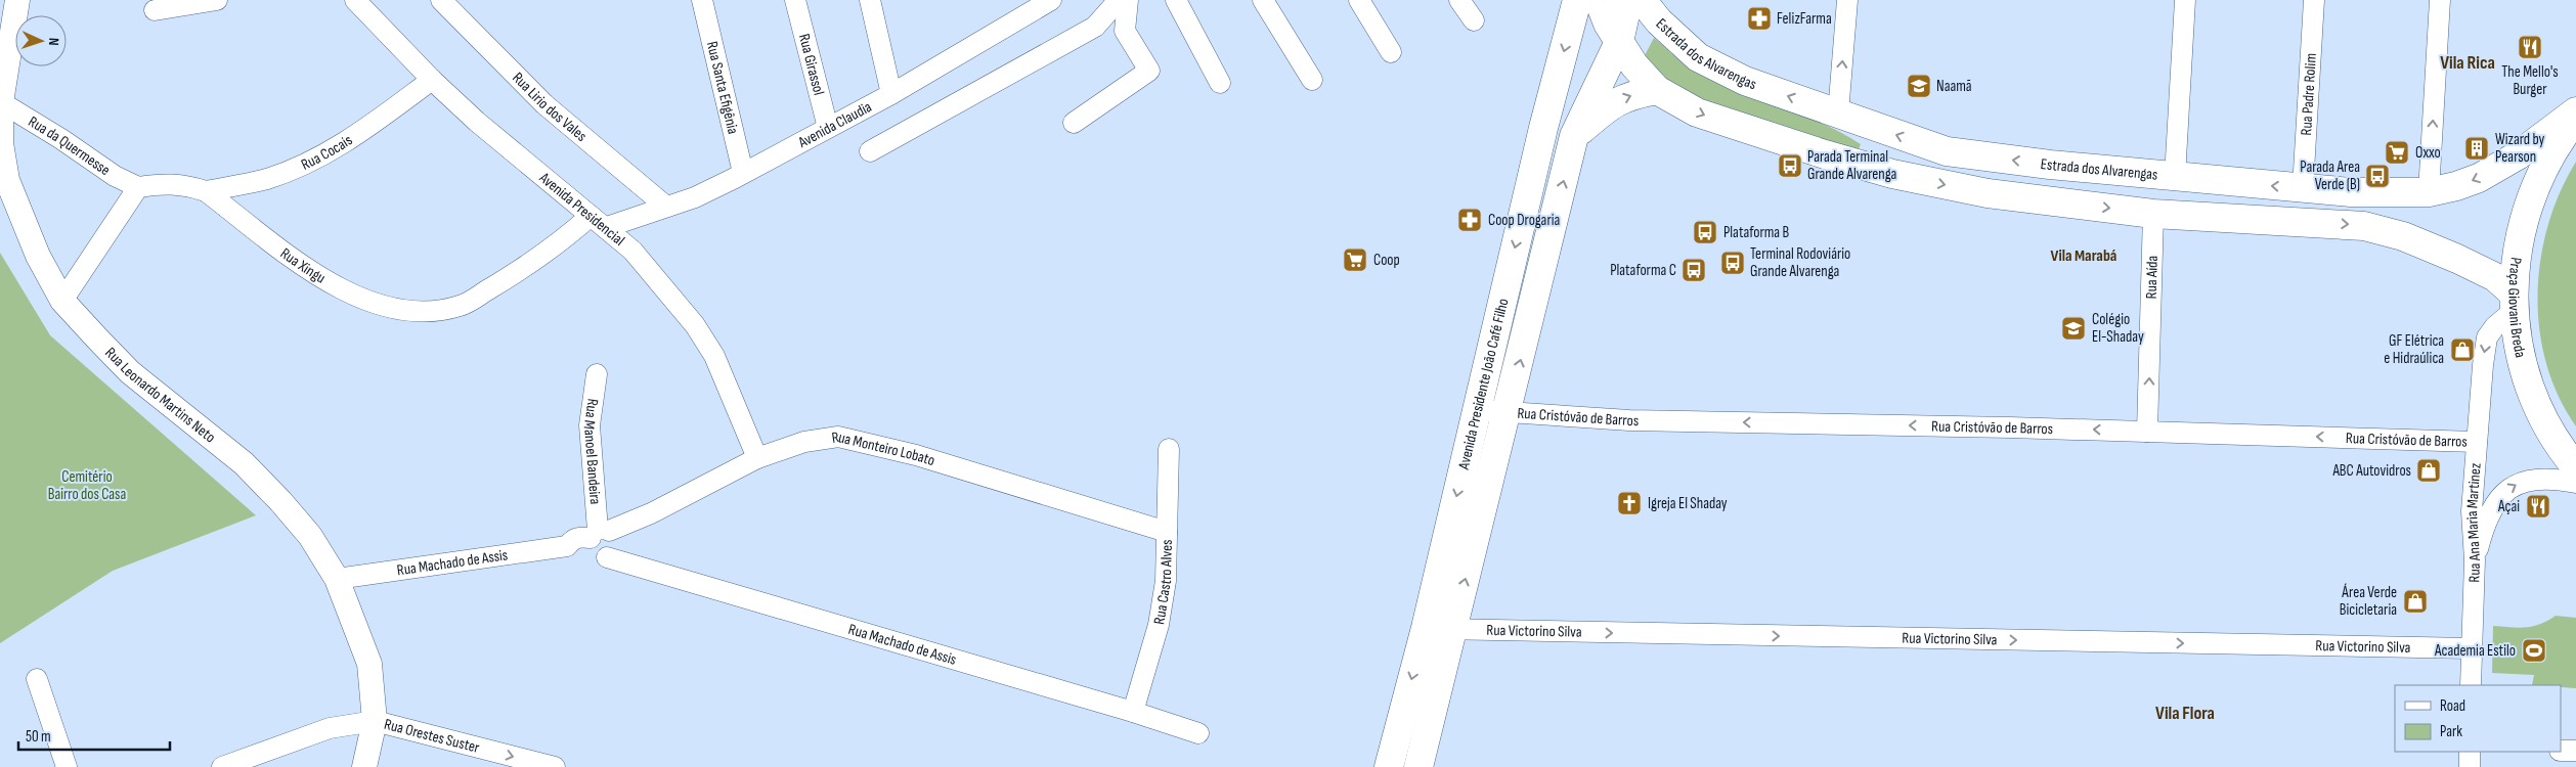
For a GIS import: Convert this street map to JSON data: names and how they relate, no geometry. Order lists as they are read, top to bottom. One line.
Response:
{"streets":{"main road":["Estrada dos Alvarengas","Praça Giovani Breda","Avenida Presidente João Café Filho"],"street":["Rua Girassol","Rua Santa Efigênia","Rua Padre Rolim","Rua Lirio dos Vales","Avenida Claudia","Rua da Quermesse","Rua Cocais","Avenida Presidencial","Rua Xingu","Rua Aída","Rua Leonardo Martins Neto","Rua Cristóvão de Barros","Rua Monteiro Lobato","Rua Manoel Bandeira","Rua Ana Maria Martinez","Rua Machado de Assis","Rua Castro Alves","Rua Victorino Silva","Rua Orestes Suster"]},"crossings":[["Estrada dos Alvarengas","Rua Padre Rolim"],["Rua Girassol","Avenida Claudia"],["Rua Santa Efigênia","Avenida Claudia"],["Rua Lirio dos Vales","Avenida Claudia"],["Avenida Claudia","Avenida Presidencial"],["Avenida Claudia","Rua Xingu"],["Rua da Quermesse","Rua Xingu"],["Rua da Quermesse","Rua Leonardo Martins Neto"],["Rua Cocais","Avenida Presidencial"],["Rua Cocais","Rua Xingu"],["Avenida Presidencial","Rua Xingu"],["Avenida Presidencial","Rua Monteiro Lobato"],["Rua Aída","Rua Cristóvão de Barros"],["Praça Giovani Breda","Rua Ana Maria Martinez"],["Avenida Presidente João Café Filho","Rua Cristóvão de Barros"],["Avenida Presidente João Café Filho","Rua Victorino Silva"],["Rua Leonardo Martins Neto","Rua Machado de Assis"],["Rua Leonardo Martins Neto","Rua Orestes Suster"],["Rua Cristóvão de Barros","Rua Ana Maria Martinez"],["Rua Monteiro Lobato","Rua Manoel Bandeira"],["Rua Monteiro Lobato","Rua Machado de Assis"],["Rua Monteiro Lobato","Rua Castro Alves"],["Rua Manoel Bandeira","Rua Machado de Assis"],["Rua Ana Maria Martinez","Rua Victorino Silva"],["Rua Machado de Assis","Rua Castro Alves"]],"one_way":["Rua Aída","Rua Cristóvão de Barros","Rua Ana Maria Martinez","Rua Victorino Silva","Rua Orestes Suster"],"districts":["Vila Rica","Vila Marabá","Vila Flora"],"parks":["Cemitério Bairro dos Casa"],"places":{"pharmacy":["FelizFarma","Coop Drogaria"],"restaurant":["The Mello's Burger","Açai"],"school or university":["Naamã","Colégio El-Shaday"],"building":["Wizard by Pearson"],"supermarket":["Oxxo","Coop"],"bus stop":["Parada Terminal Grande Alvarenga","Parada Area Verde (B)","Plataforma B","Terminal Rodoviário Grande Alvarenga","Plataforma C"],"shop":["GF Elétrica e Hidraúlica","ABC Autovidros","Área Verde Bicicletaria"],"church":["Igreja El Shaday"],"sports":["Academia Estilo"]},"legend":["Road","Park"],"scale_bar":"50 m","north":"right"}
